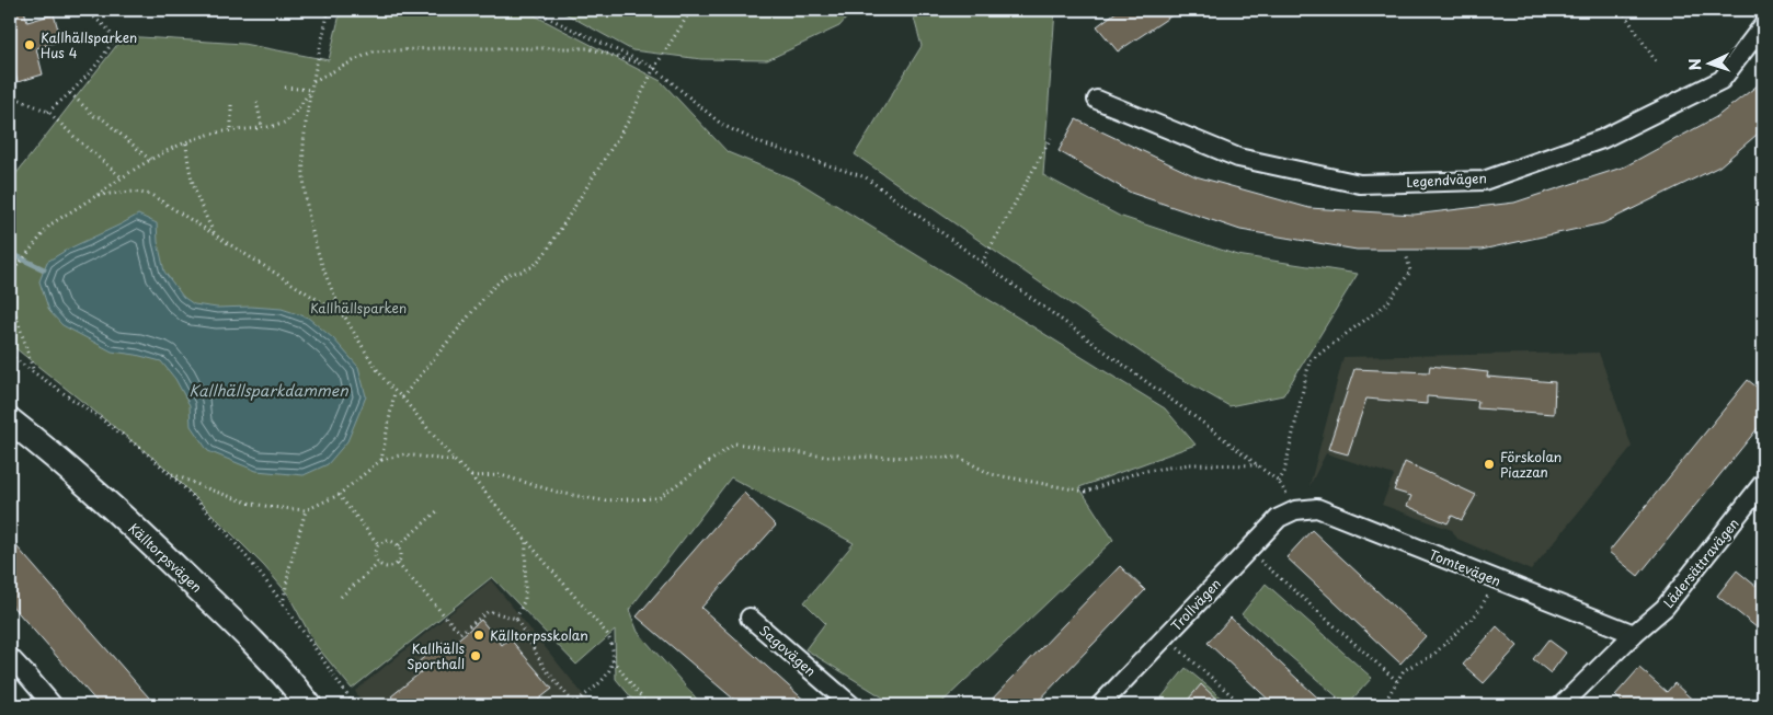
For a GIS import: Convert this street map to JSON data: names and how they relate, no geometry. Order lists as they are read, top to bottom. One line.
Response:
{"streets":{"street":["Legendvägen","Källtorpsvägen","Lädersättravägen","Tomtevägen","Trollvägen","Sagovägen"]},"crossings":[["Lädersättravägen","Tomtevägen"],["Tomtevägen","Trollvägen"]],"water":["Kallhällsparkdammen"],"parks":["Kallhällsparken"],"places":["Kallhällsparken Hus 4","Förskolan Piazzan","Källtorpsskolan","Kallhälls Sporthall"],"north":"left"}
